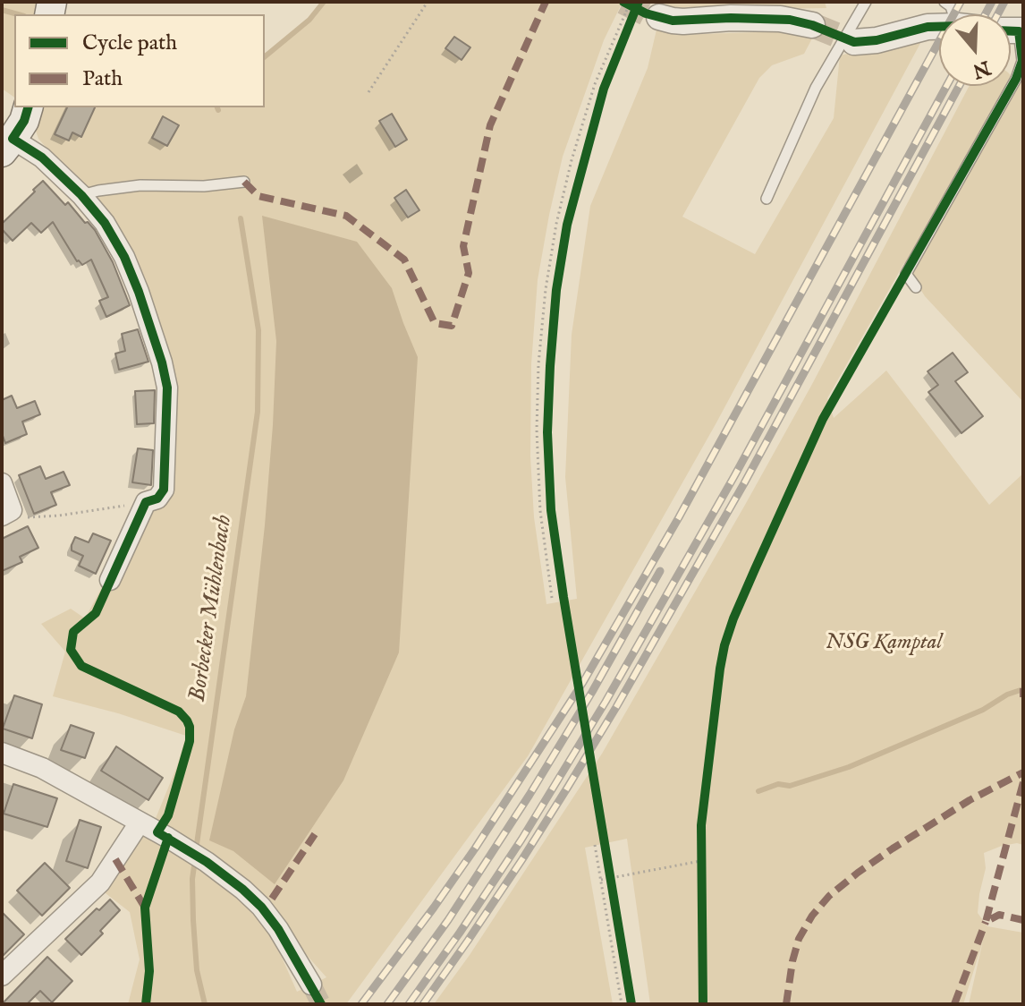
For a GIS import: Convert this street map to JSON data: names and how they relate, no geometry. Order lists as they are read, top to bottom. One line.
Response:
{"water":["Borbecker Mühlenbach"],"parks":["NSG Kamptal"],"legend":["Cycle path","Path"],"north":"bottom"}
